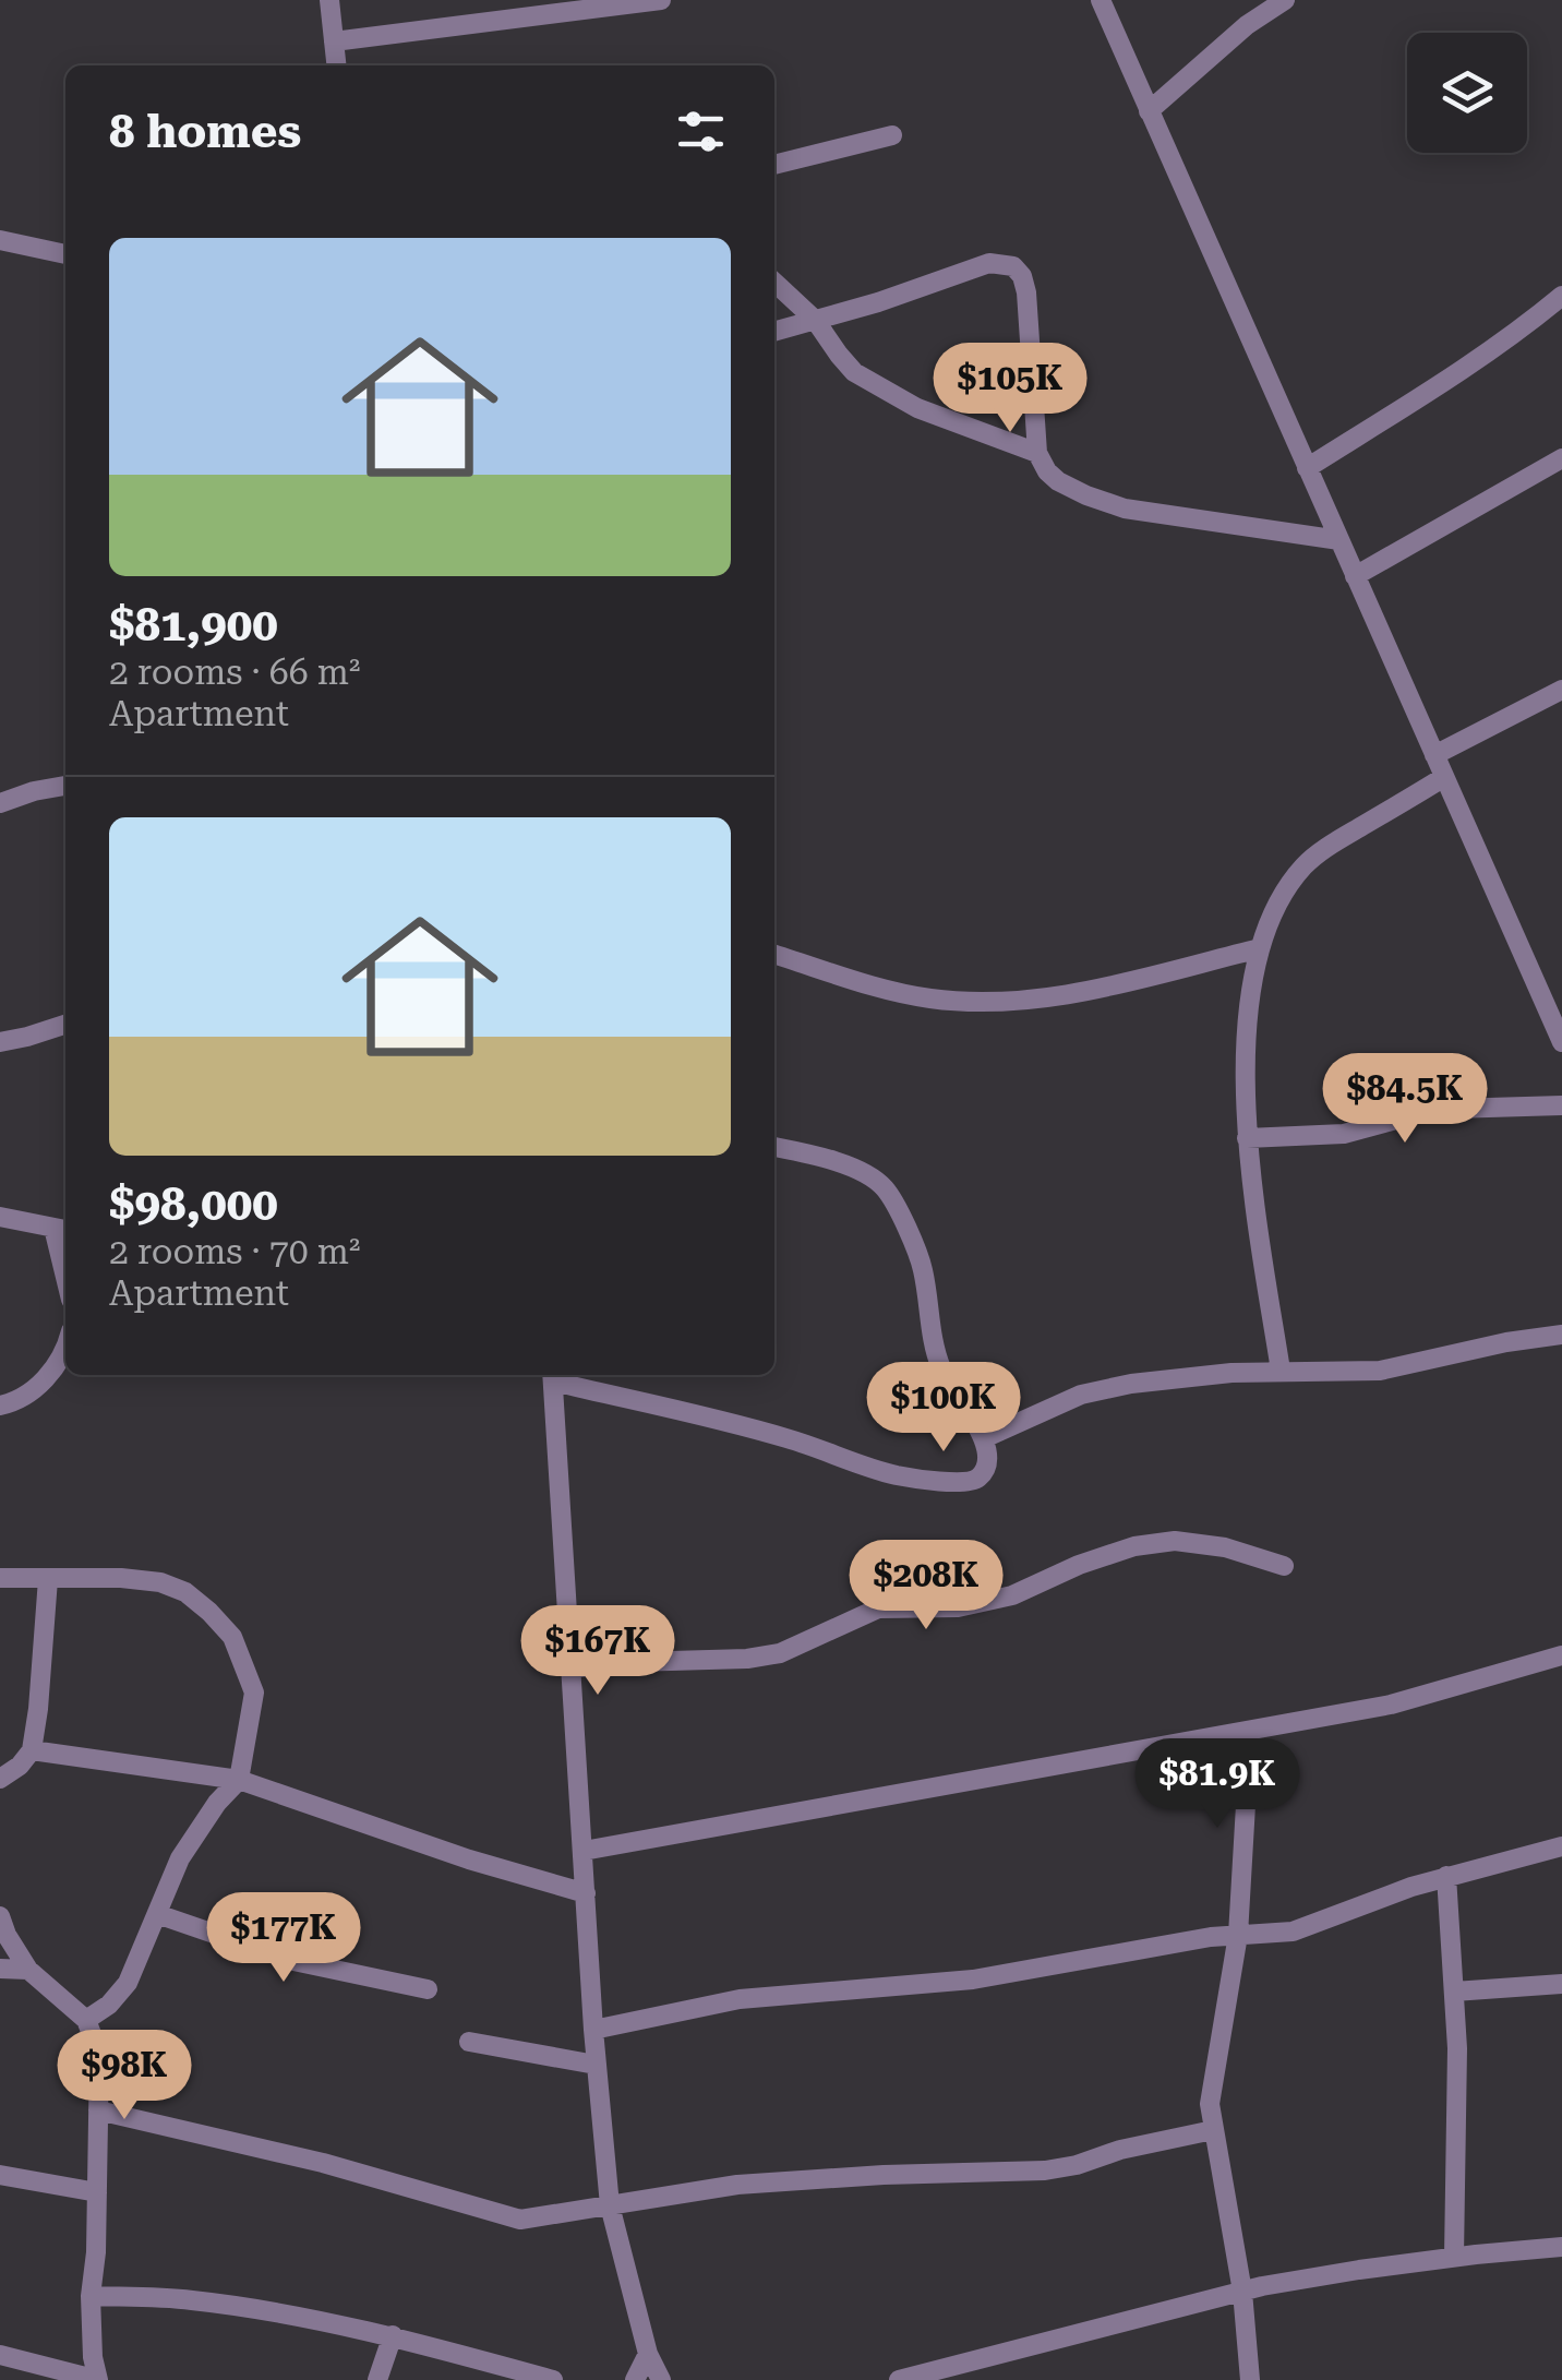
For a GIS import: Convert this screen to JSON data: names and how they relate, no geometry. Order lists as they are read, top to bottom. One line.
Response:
{"page":{"heading":"8 homes","list":[{"name":"$81,900","note":"2 rooms · 66 m² · Apartment"},{"name":"$98,000","note":"2 rooms · 70 m² · Apartment"}],"price":["$105K","$84.5K","$100K","$208K","$167K","$81.9K","$177K","$98K"]}}
